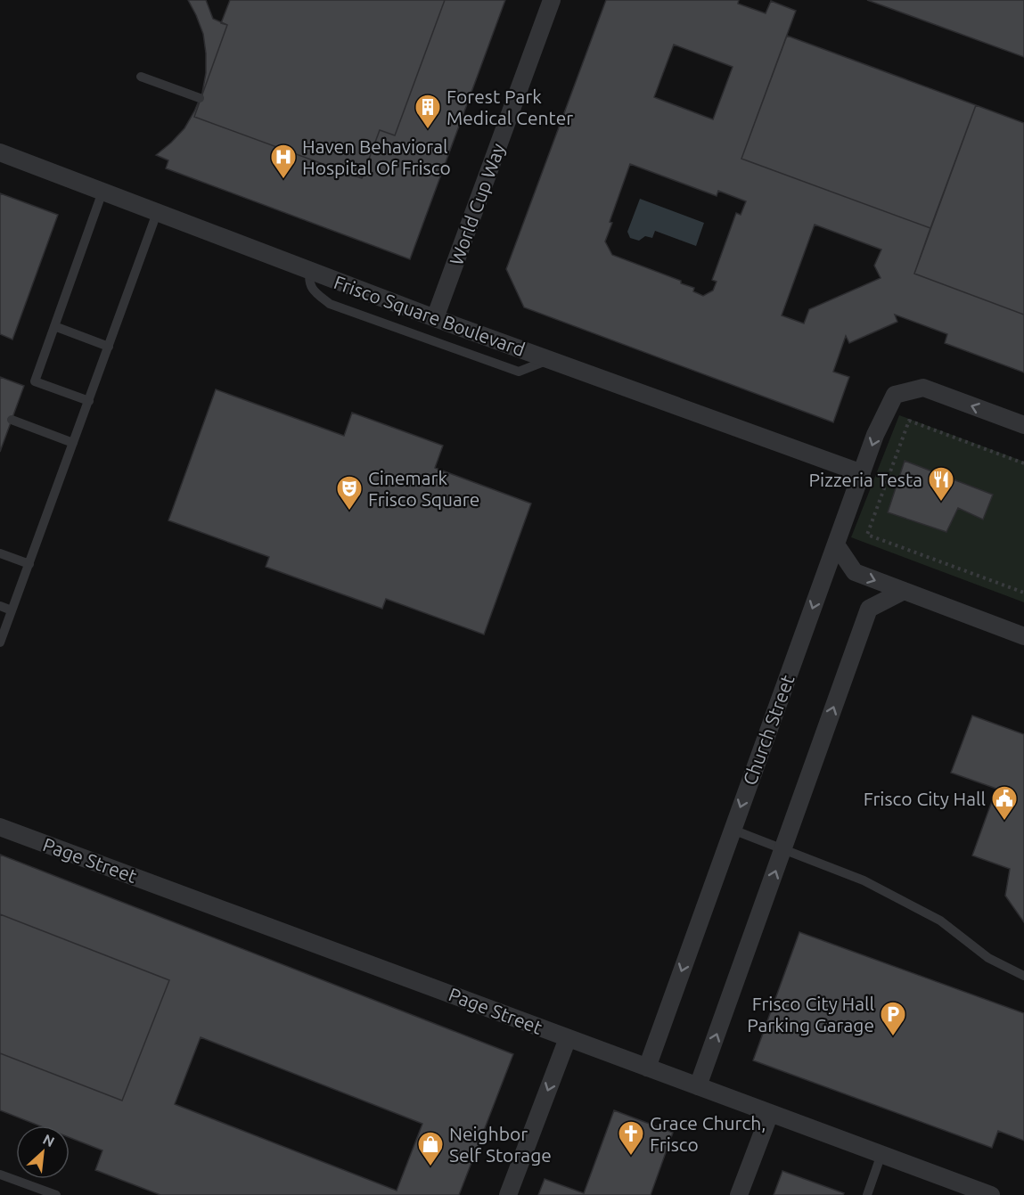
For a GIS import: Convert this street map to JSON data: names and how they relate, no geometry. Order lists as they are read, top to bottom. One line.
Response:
{"streets":{"street":["World Cup Way","Frisco Square Boulevard","Church Street","Page Street"]},"crossings":[["World Cup Way","Frisco Square Boulevard"],["Frisco Square Boulevard","Church Street"],["Church Street","Page Street"]],"places":{"building":["Forest Park Medical Center"],"hospital":["Haven Behavioral Hospital Of Frisco"],"restaurant":["Pizzeria Testa"],"theatre":["Cinemark Frisco Square"],"public building":["Frisco City Hall"],"parking":["Frisco City Hall Parking Garage"],"church":["Grace Church, Frisco"],"shop":["Neighbor Self Storage"]},"north":"top right"}
